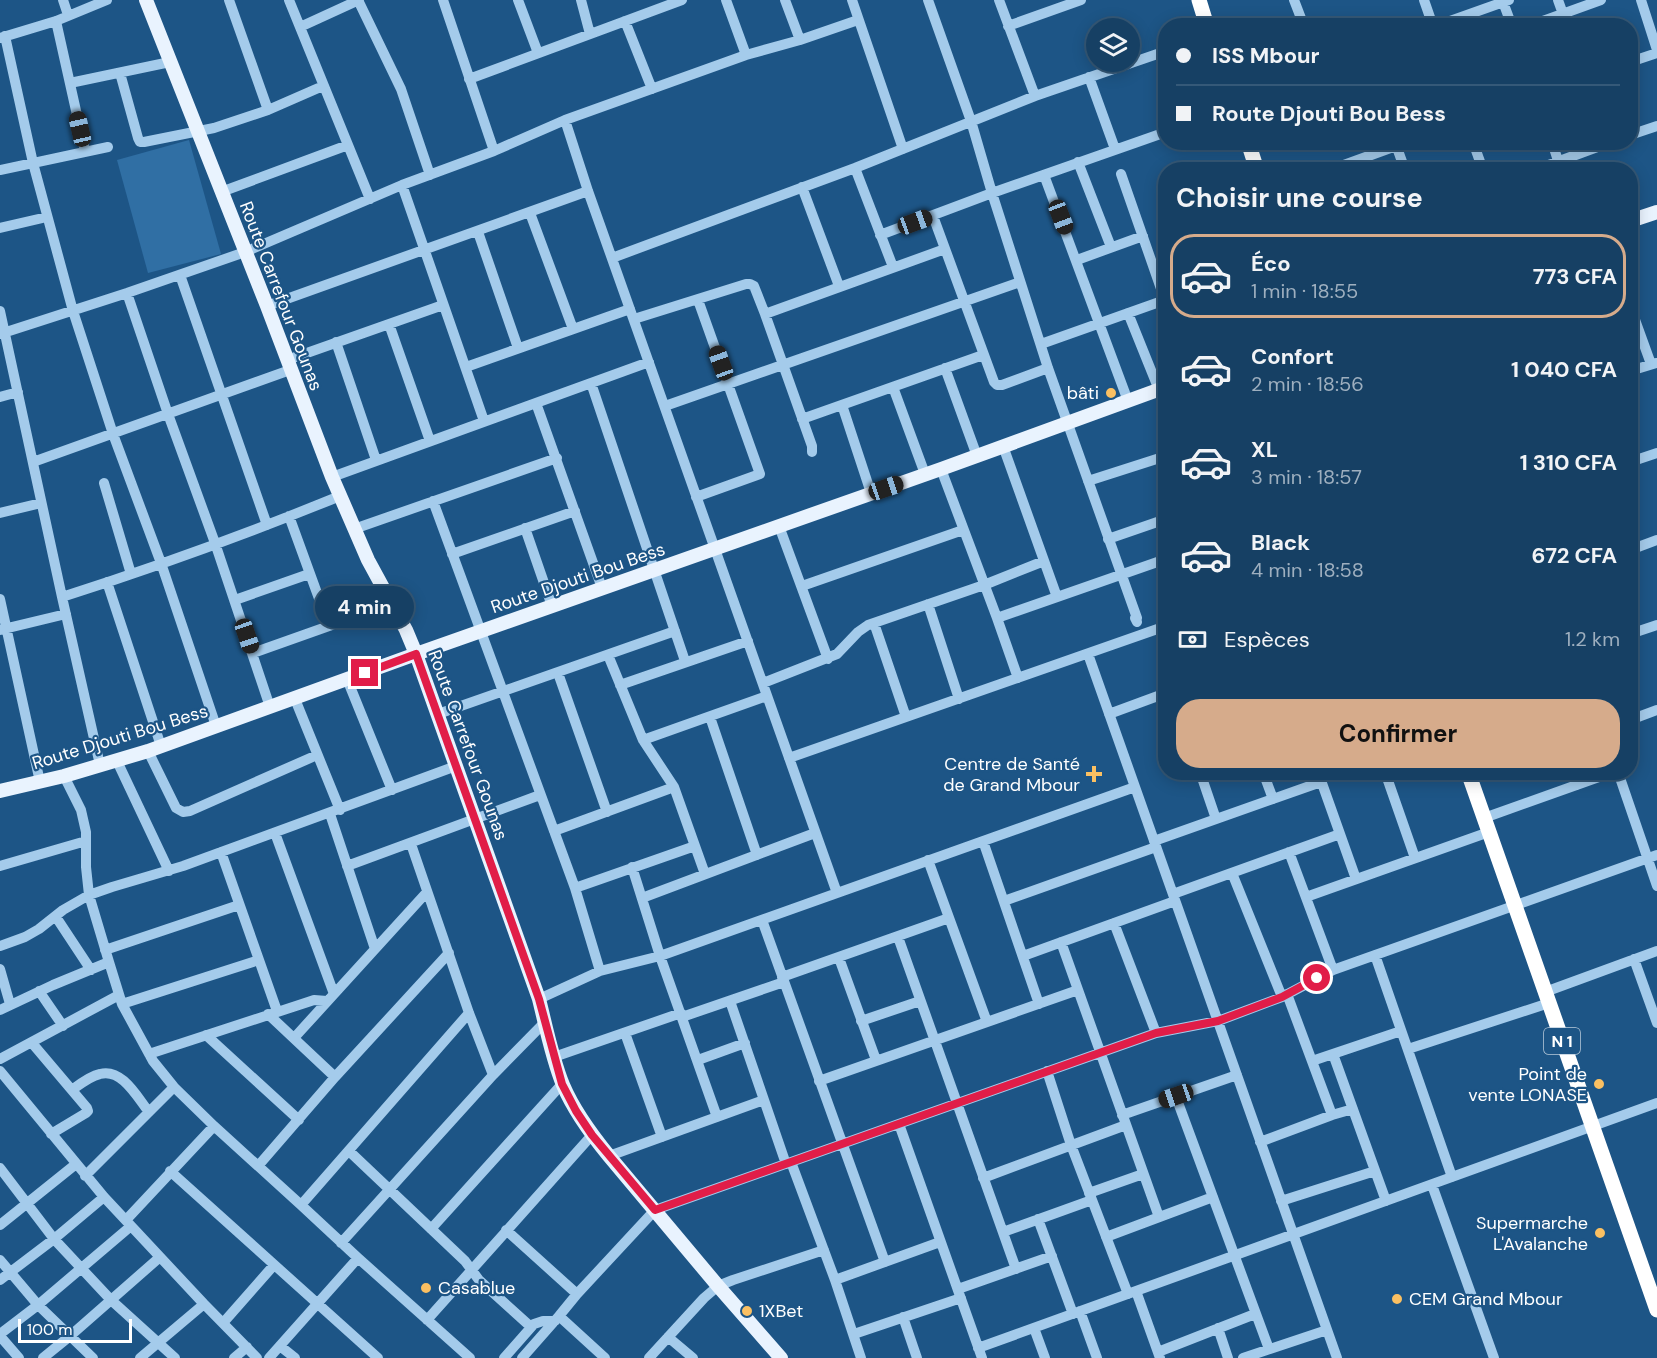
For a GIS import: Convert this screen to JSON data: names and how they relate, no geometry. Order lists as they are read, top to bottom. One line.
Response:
{"streets":{"highway":["N 1"],"main road":["Route Carrefour Gounas","Route Djouti Bou Bess"]},"crossings":[["Route Carrefour Gounas","Route Djouti Bou Bess"]],"places":{"other":["bâti","Point de vente LONASE","Supermarche L'Avalanche","Casablue","CEM Grand Mbour","1XBet"],"health":["Centre de Santé de Grand Mbour"]},"scale_bar":"100 m","page":{"banner":["ISS Mbour","Route Djouti Bou Bess"],"heading":"Choisir une course","list":[{"name":"Éco","note":"1 min · 18:55","value":"773 CFA"},{"name":"Confort","note":"2 min · 18:56","value":"1 040 CFA"},{"name":"XL","note":"3 min · 18:57","value":"1 310 CFA"},{"name":"Black","note":"4 min · 18:58","value":"672 CFA"}],"bubble":"4 min","pay":["Espèces","1.2 km"],"buttons":"Confirmer","scale":"100 m"}}
